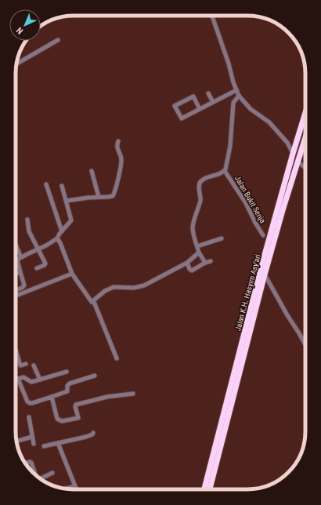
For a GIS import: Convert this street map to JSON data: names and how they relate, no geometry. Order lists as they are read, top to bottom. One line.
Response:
{"streets":{"highway":["Jalan K.H. Hasyim Asy'ari"],"street":["Jalan Bukit Senja"]},"north":"bottom left"}
